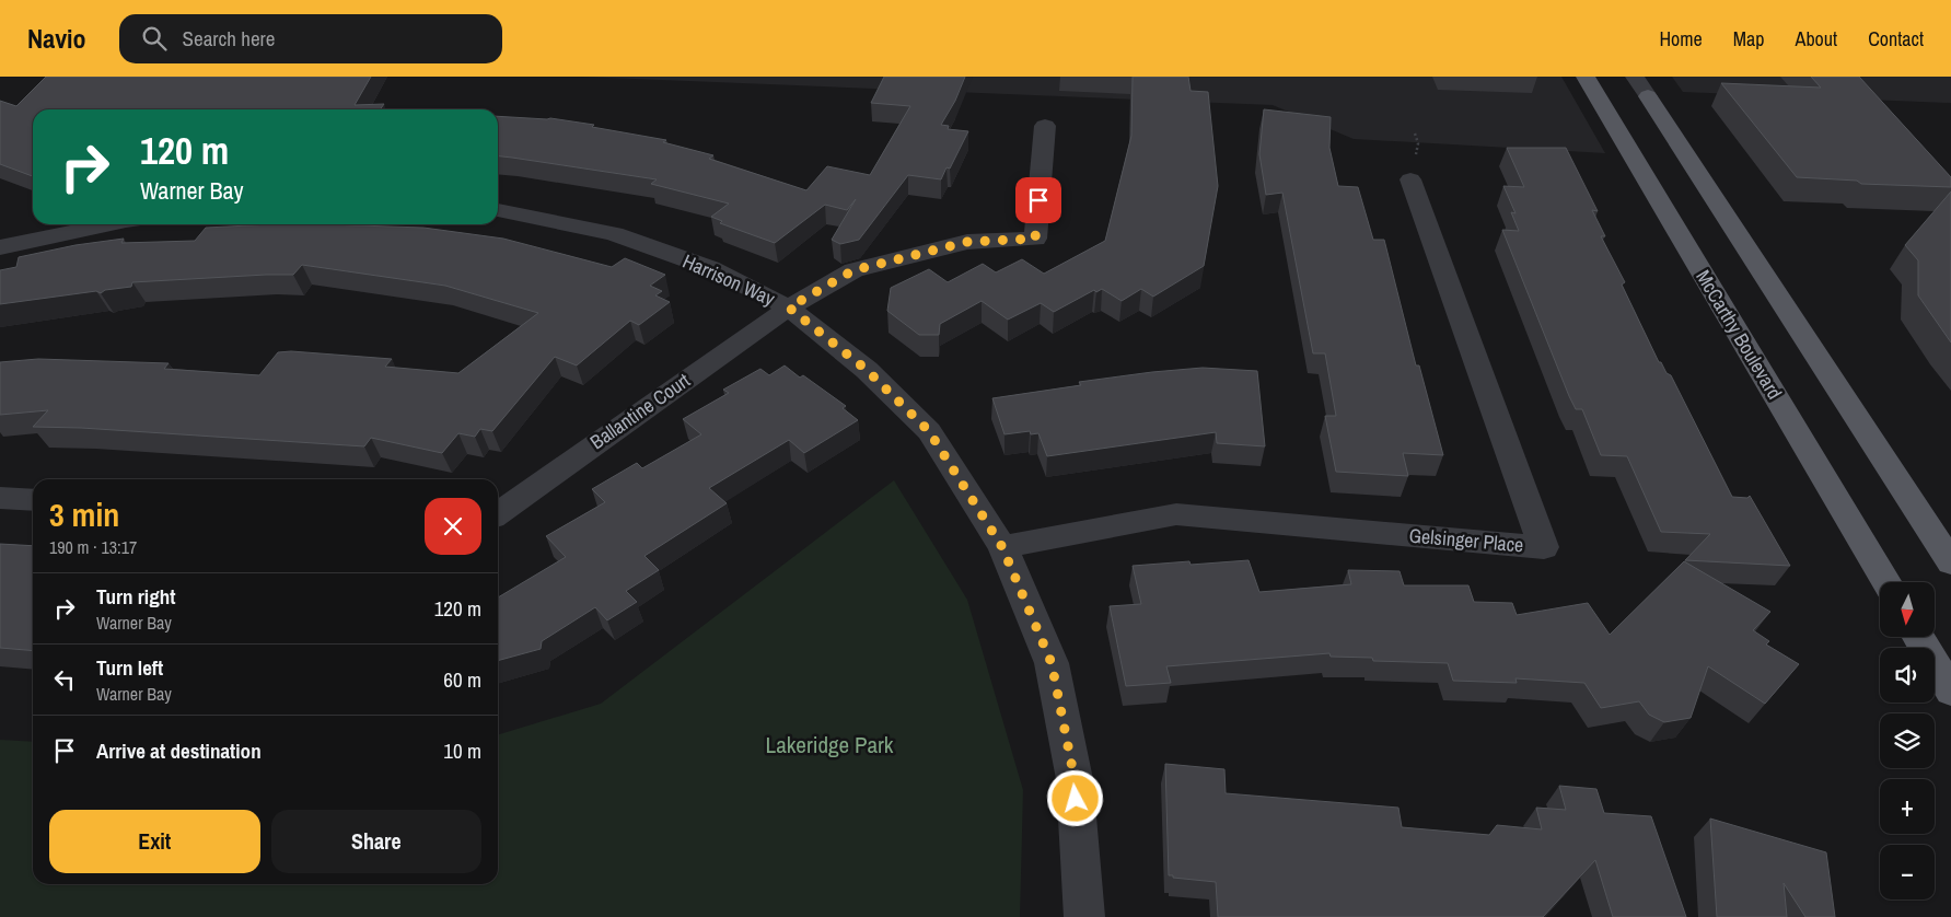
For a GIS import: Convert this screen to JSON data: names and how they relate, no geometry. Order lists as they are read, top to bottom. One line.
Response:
{"streets":{"main road":["McCarthy Boulevard"],"street":["Harrison Way","Ballantine Court","Gelsinger Place"]},"crossings":[["Harrison Way","Ballantine Court"],["Harrison Way","Gelsinger Place"]],"parks":["Lakeridge Park"],"north":"bottom","page":{"header":"Navio","search":"Search here","nav":["Home","Map","About","Contact"],"turn":["120 m","Warner Bay"],"heading":["3 min","190 m · 13:17"],"list":[{"name":"Turn right","note":"Warner Bay","value":"120 m"},{"name":"Turn left","note":"Warner Bay","value":"60 m"},{"name":"Arrive at destination","value":"10 m"}],"map_buttons":["+","−"],"buttons":["Exit","Share"]}}
